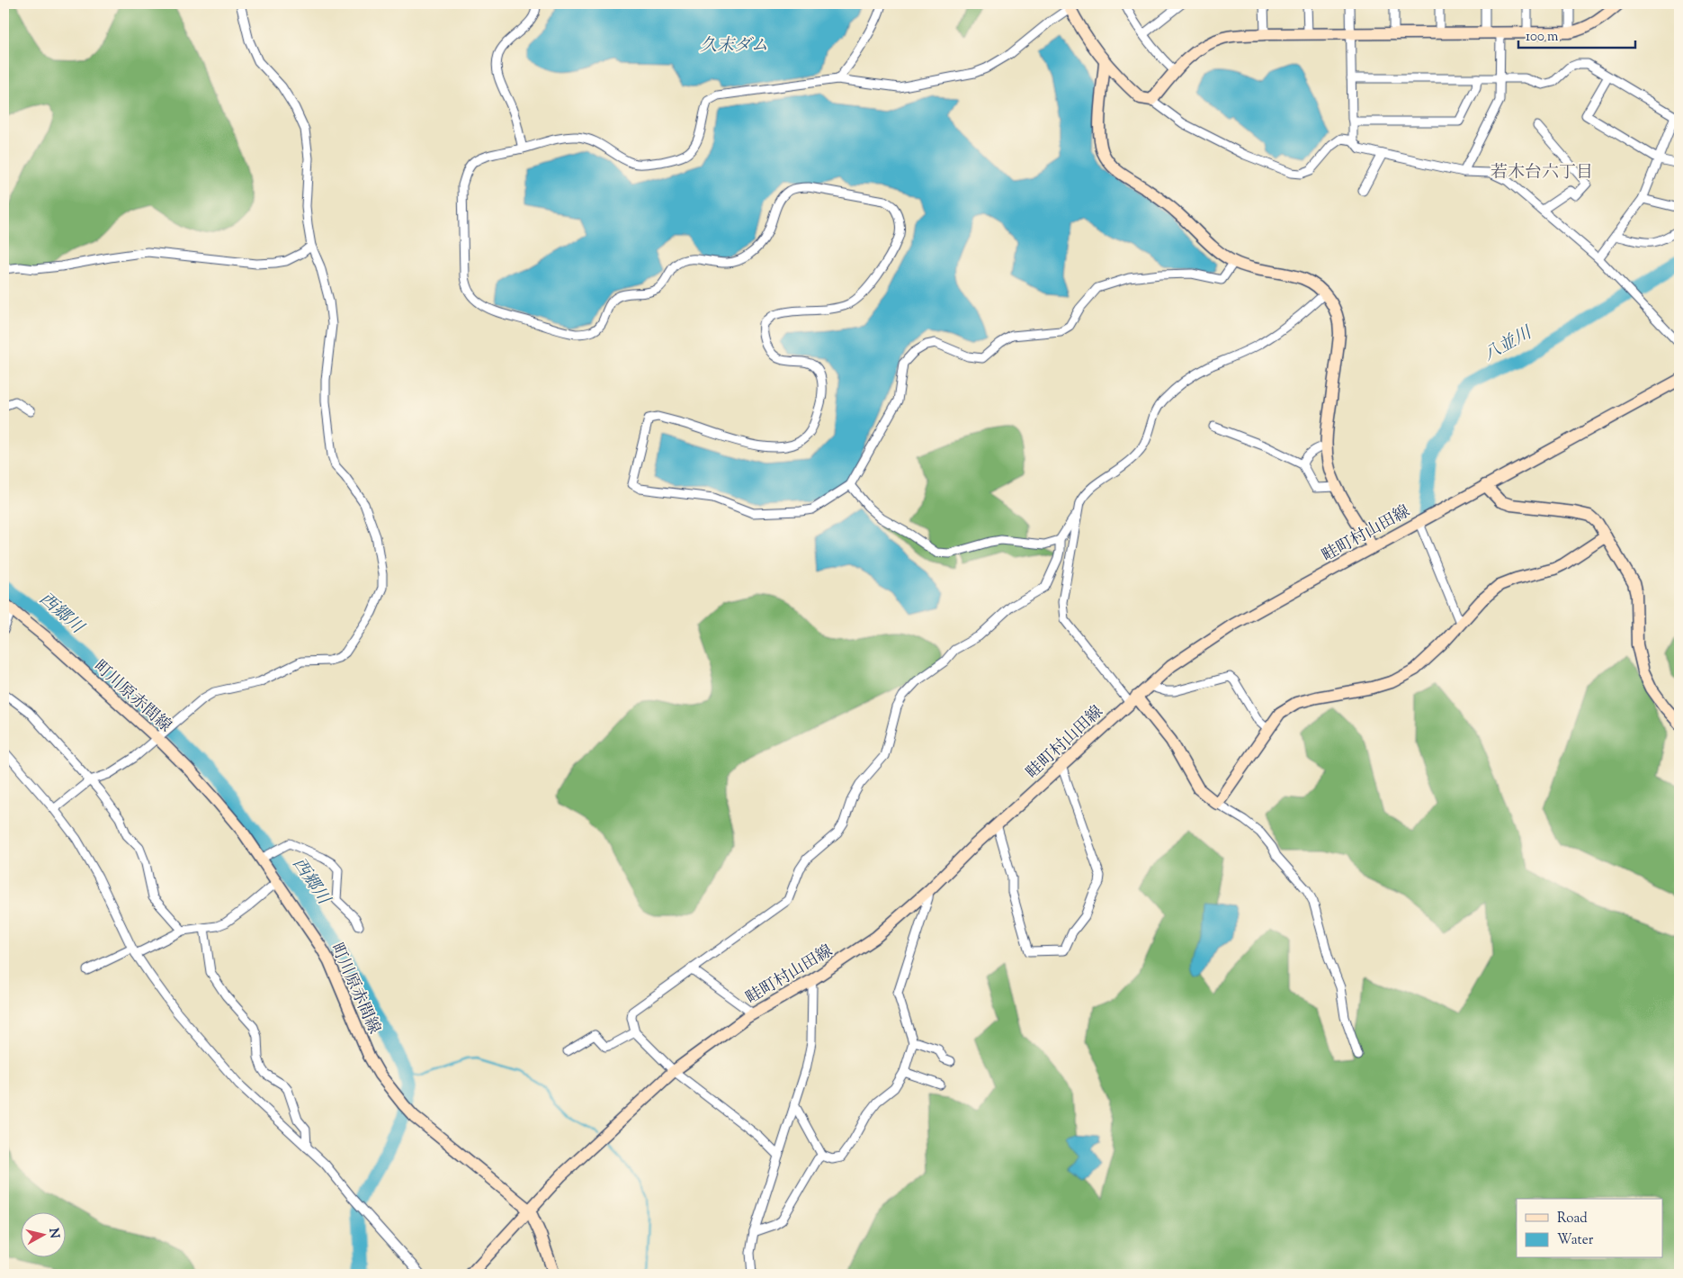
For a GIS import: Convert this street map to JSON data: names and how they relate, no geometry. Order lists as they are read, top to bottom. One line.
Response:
{"streets":{"street":["畦町村山田線","町川原赤間線"]},"crossings":[["畦町村山田線","町川原赤間線"]],"districts":["若木台六丁目"],"water":["久末ダム","八並川","西郷川"],"legend":["Road","Water"],"scale_bar":"100 m","north":"right"}
